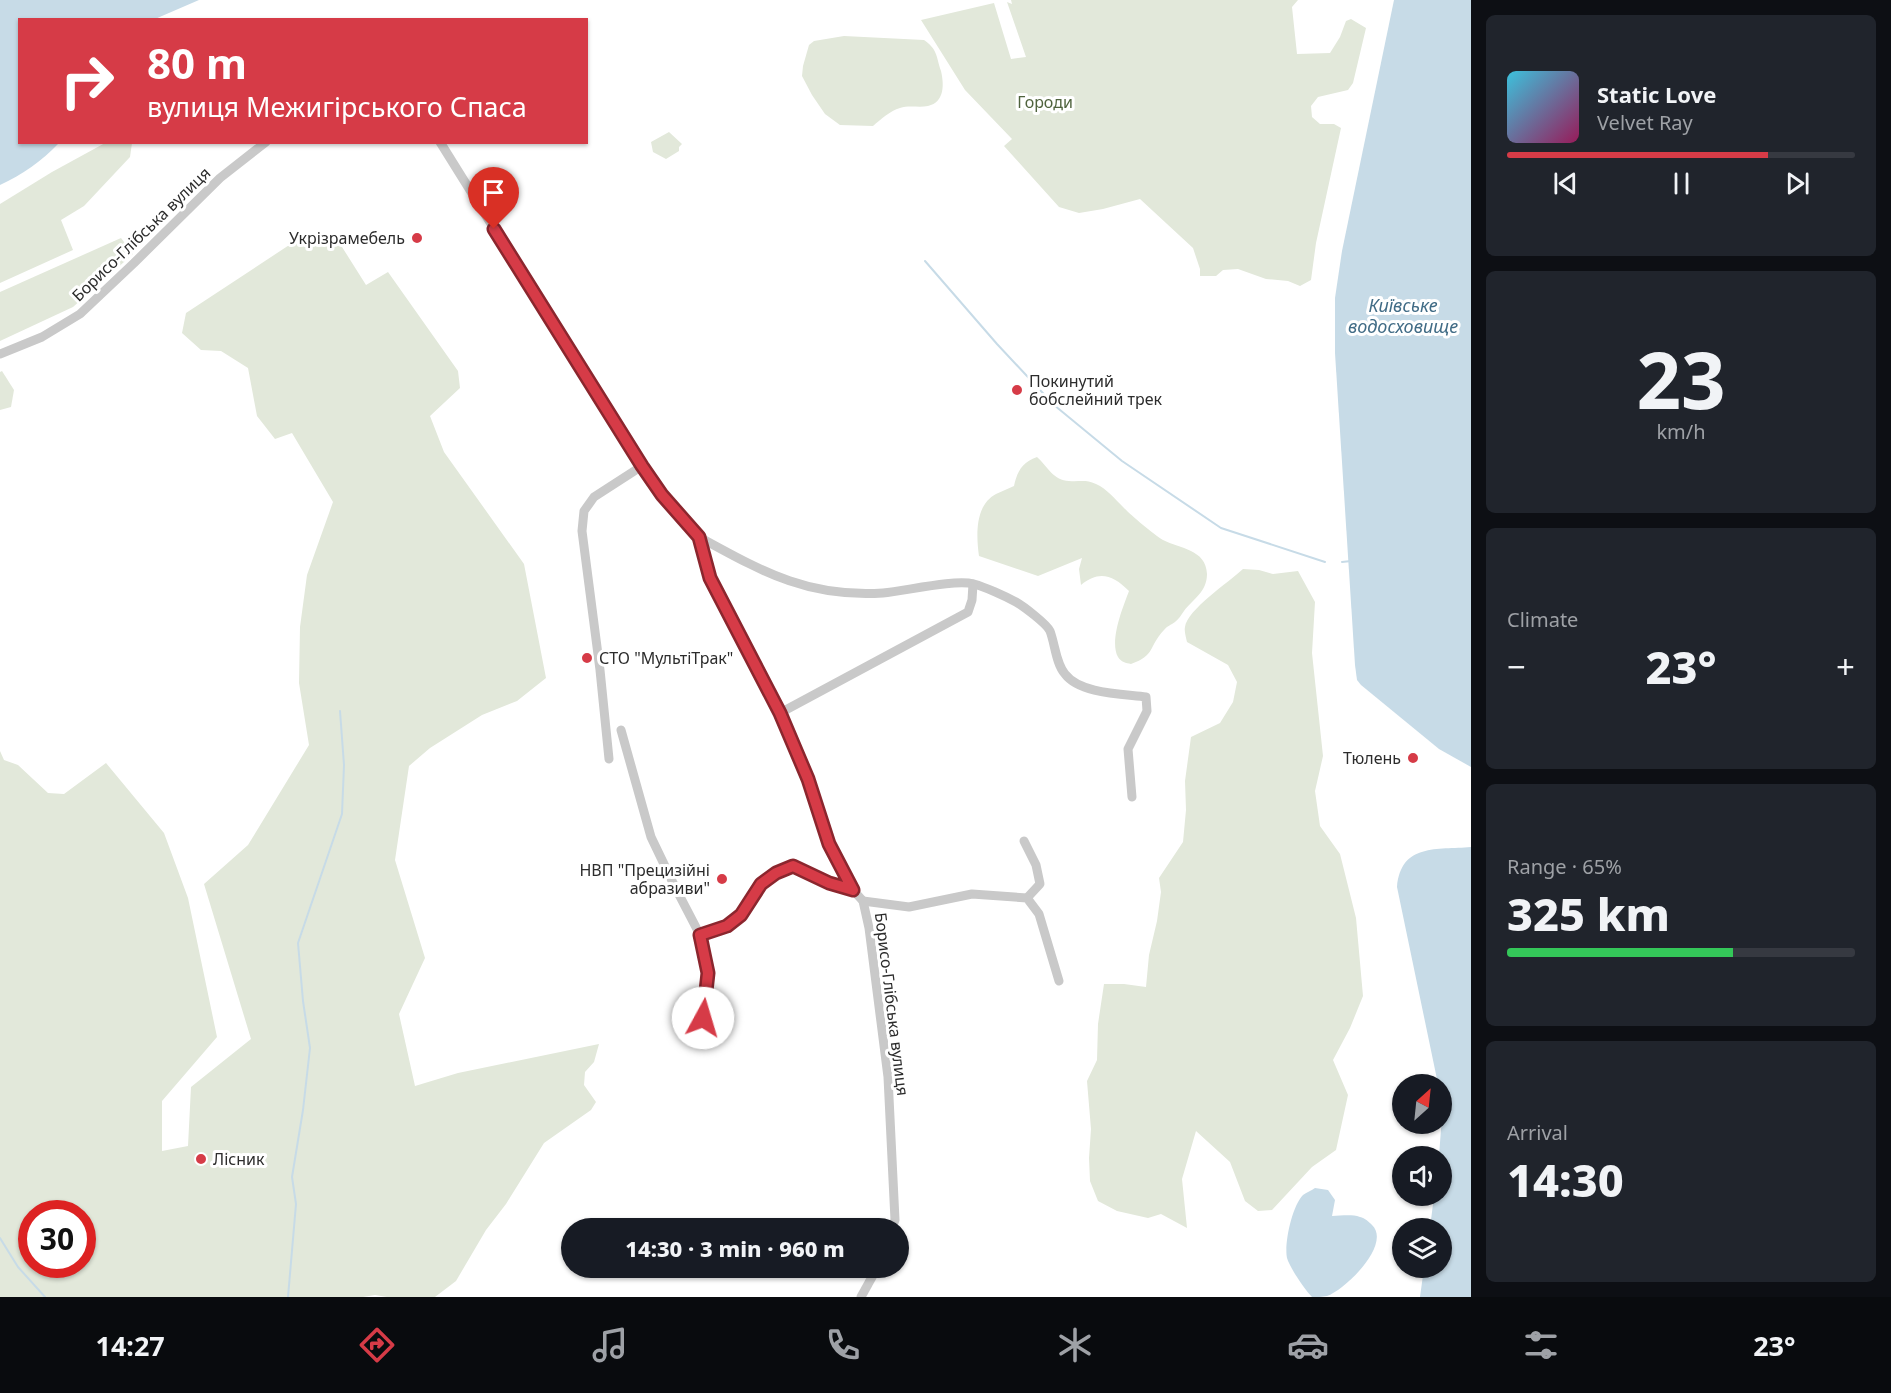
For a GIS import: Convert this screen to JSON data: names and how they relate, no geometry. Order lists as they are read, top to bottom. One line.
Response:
{"streets":{"street":["Борисо-Глібська вулиця"]},"water":["Київське водосховище"],"parks":["Городи"],"places":["Укрізрамебель","Покинутий бобслейний трек","СТО \"МультіТрак\"","Тюлень","НВП \"Прецизійні абразиви\"","Лісник"],"north":"top right","page":{"turn":["80 m","вулиця Межигірського Спаса"],"song":["Static Love","Velvet Ray"],"tile":[["23","km/h"],"Climate",["Range · 65%","325 km"],["Arrival","14:30"]],"heat":["−","23°","+"],"limit":"30","trip":"14:30 · 3 min · 960 m","tabs":["14:27","23°"]}}
